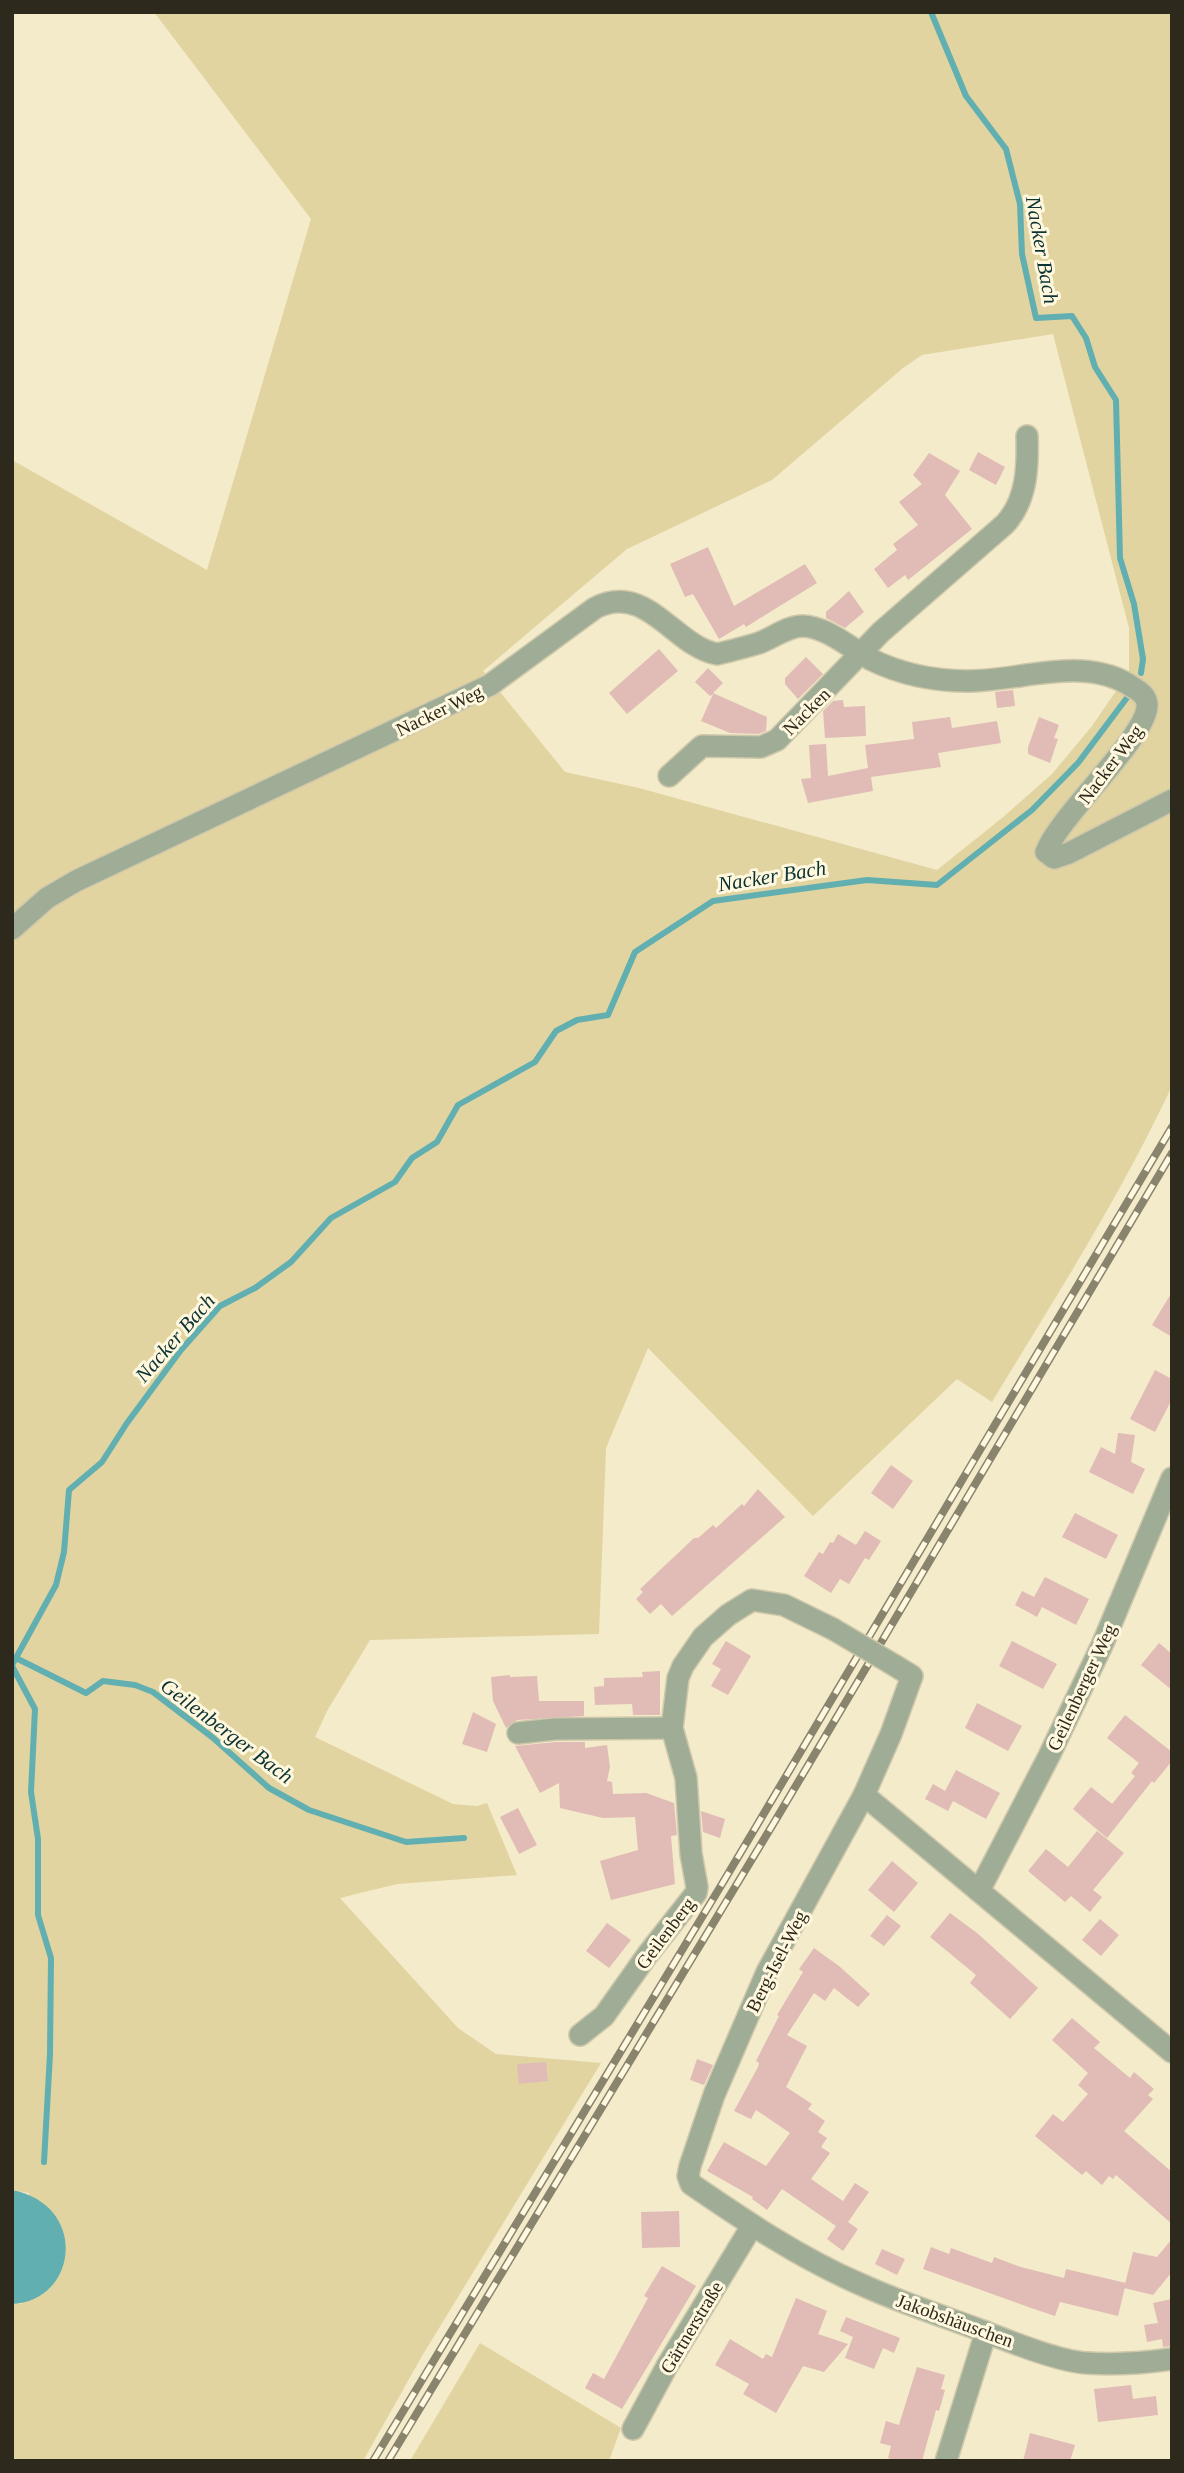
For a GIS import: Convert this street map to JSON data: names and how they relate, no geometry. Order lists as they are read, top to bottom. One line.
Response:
{"streets":{"street":["Nacker Weg","Nacken","Geilenberger Weg","Geilenberg","Berg-Isel-Weg","Jakobshäuschen","Gärtnerstraße"]},"crossings":[["Nacker Weg","Nacken"],["Geilenberg","Berg-Isel-Weg"],["Berg-Isel-Weg","Jakobshäuschen"],["Berg-Isel-Weg","Gärtnerstraße"],["Jakobshäuschen","Gärtnerstraße"]],"water":["Nacker Bach","Geilenberger Bach"]}
